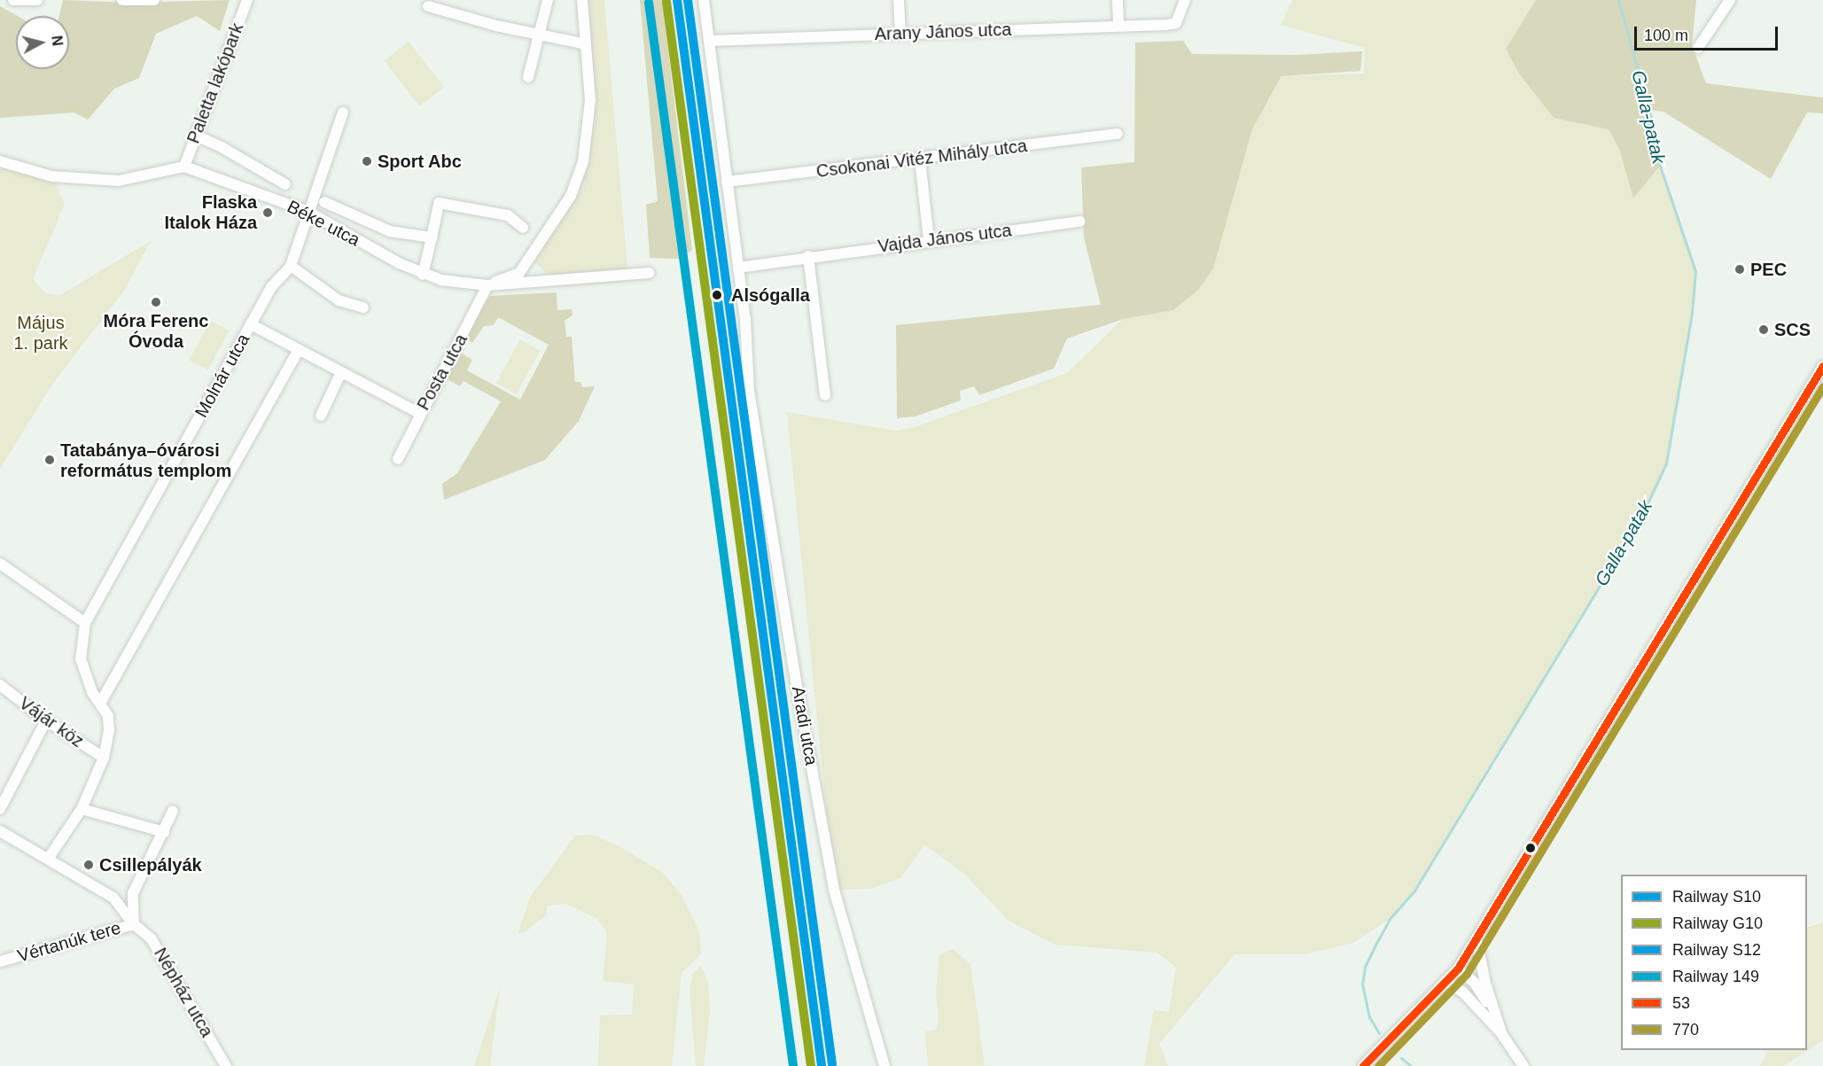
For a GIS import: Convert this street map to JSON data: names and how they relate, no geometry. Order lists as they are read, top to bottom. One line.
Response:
{"streets":{"street":["Arany János utca","Paletta lakópark","Csokonai Vitéz Mihály utca","Béke utca","Vajda János utca","Posta utca","Molnár utca","Vájár köz","Aradi utca","Vértanúk tere","Népház utca"]},"crossings":[["Arany János utca","Aradi utca"],["Paletta lakópark","Béke utca"],["Csokonai Vitéz Mihály utca","Aradi utca"],["Béke utca","Posta utca"],["Béke utca","Molnár utca"],["Vajda János utca","Aradi utca"],["Molnár utca","Vájár köz"],["Molnár utca","Vértanúk tere"],["Vértanúk tere","Népház utca"]],"water":["Galla-patak"],"parks":["Május 1. park"],"places":["Sport Abc","Flaska Italok Háza","PEC","Alsógalla","Móra Ferenc Óvoda","SCS","Tatabánya–óvárosi református templom","Csillepályák"],"lines":["rail line S10","rail line S12","rail line G10","rail line 149","transit line 53","transit line 770"],"legend":["Railway S10","Railway G10","Railway S12","Railway 149","53","770"],"scale_bar":"100 m","north":"right"}
